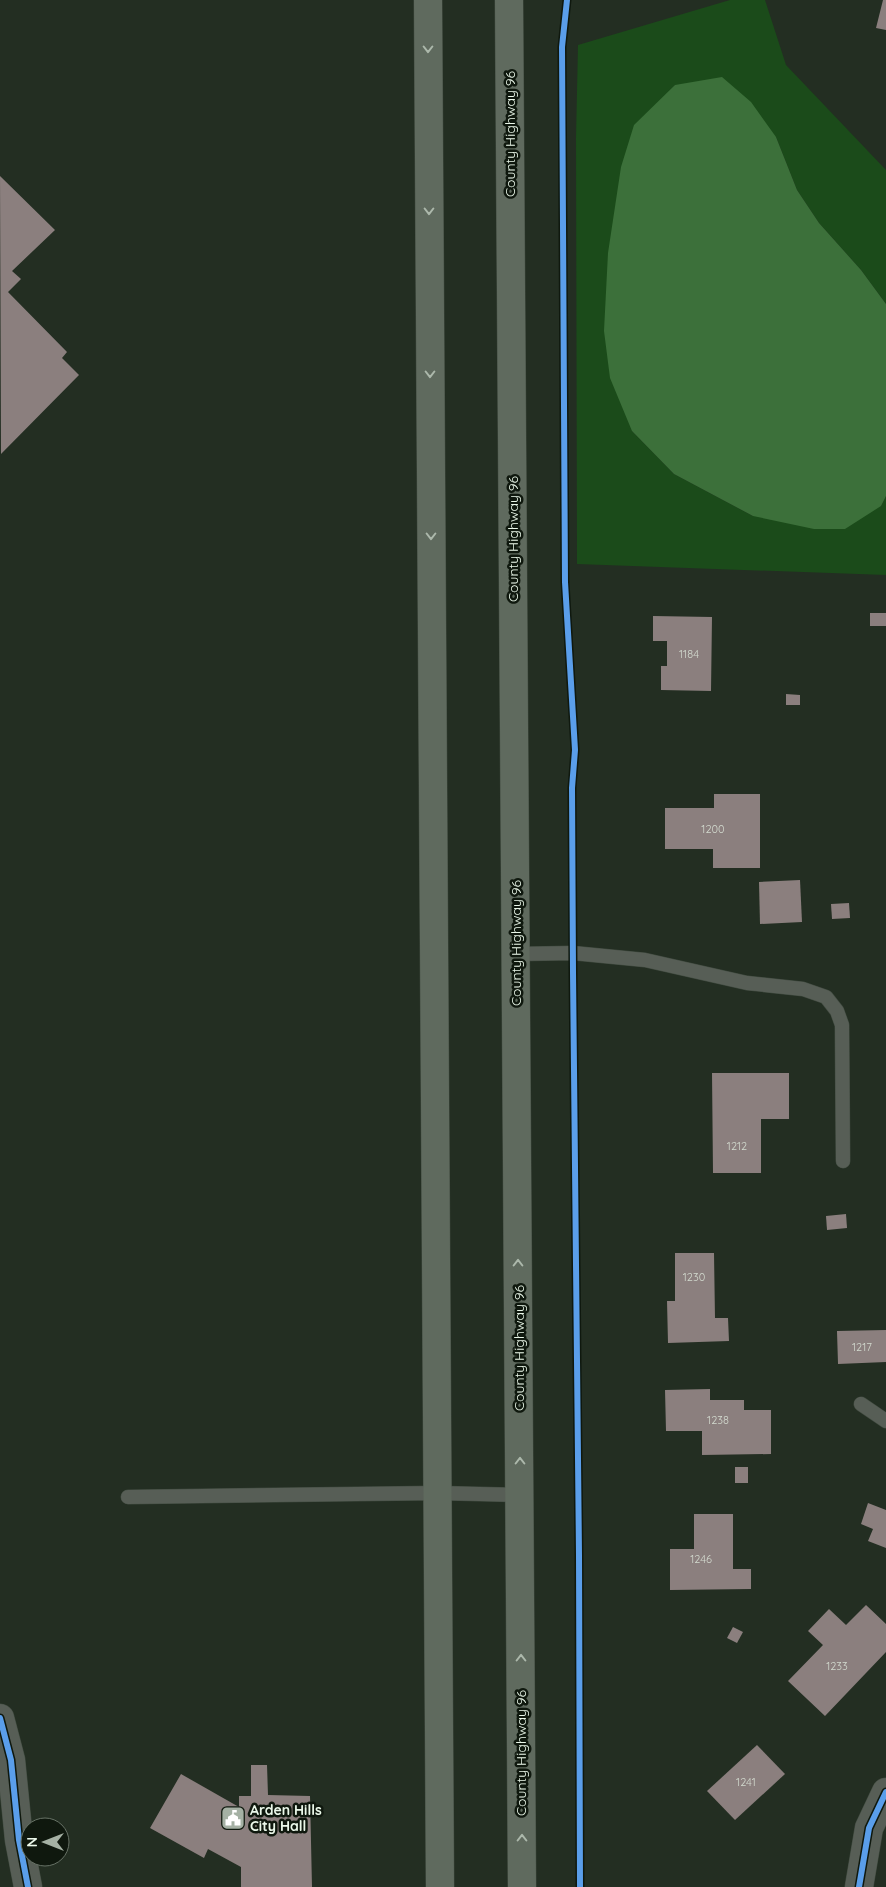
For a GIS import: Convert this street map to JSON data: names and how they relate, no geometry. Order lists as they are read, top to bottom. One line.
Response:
{"streets":{"main road":["County Highway 96"]},"places":{"public building":["Arden Hills City Hall"]},"house_numbers":["1184","1200","1212","1230","1217","1238","1246","1233","1241"],"north":"left"}
